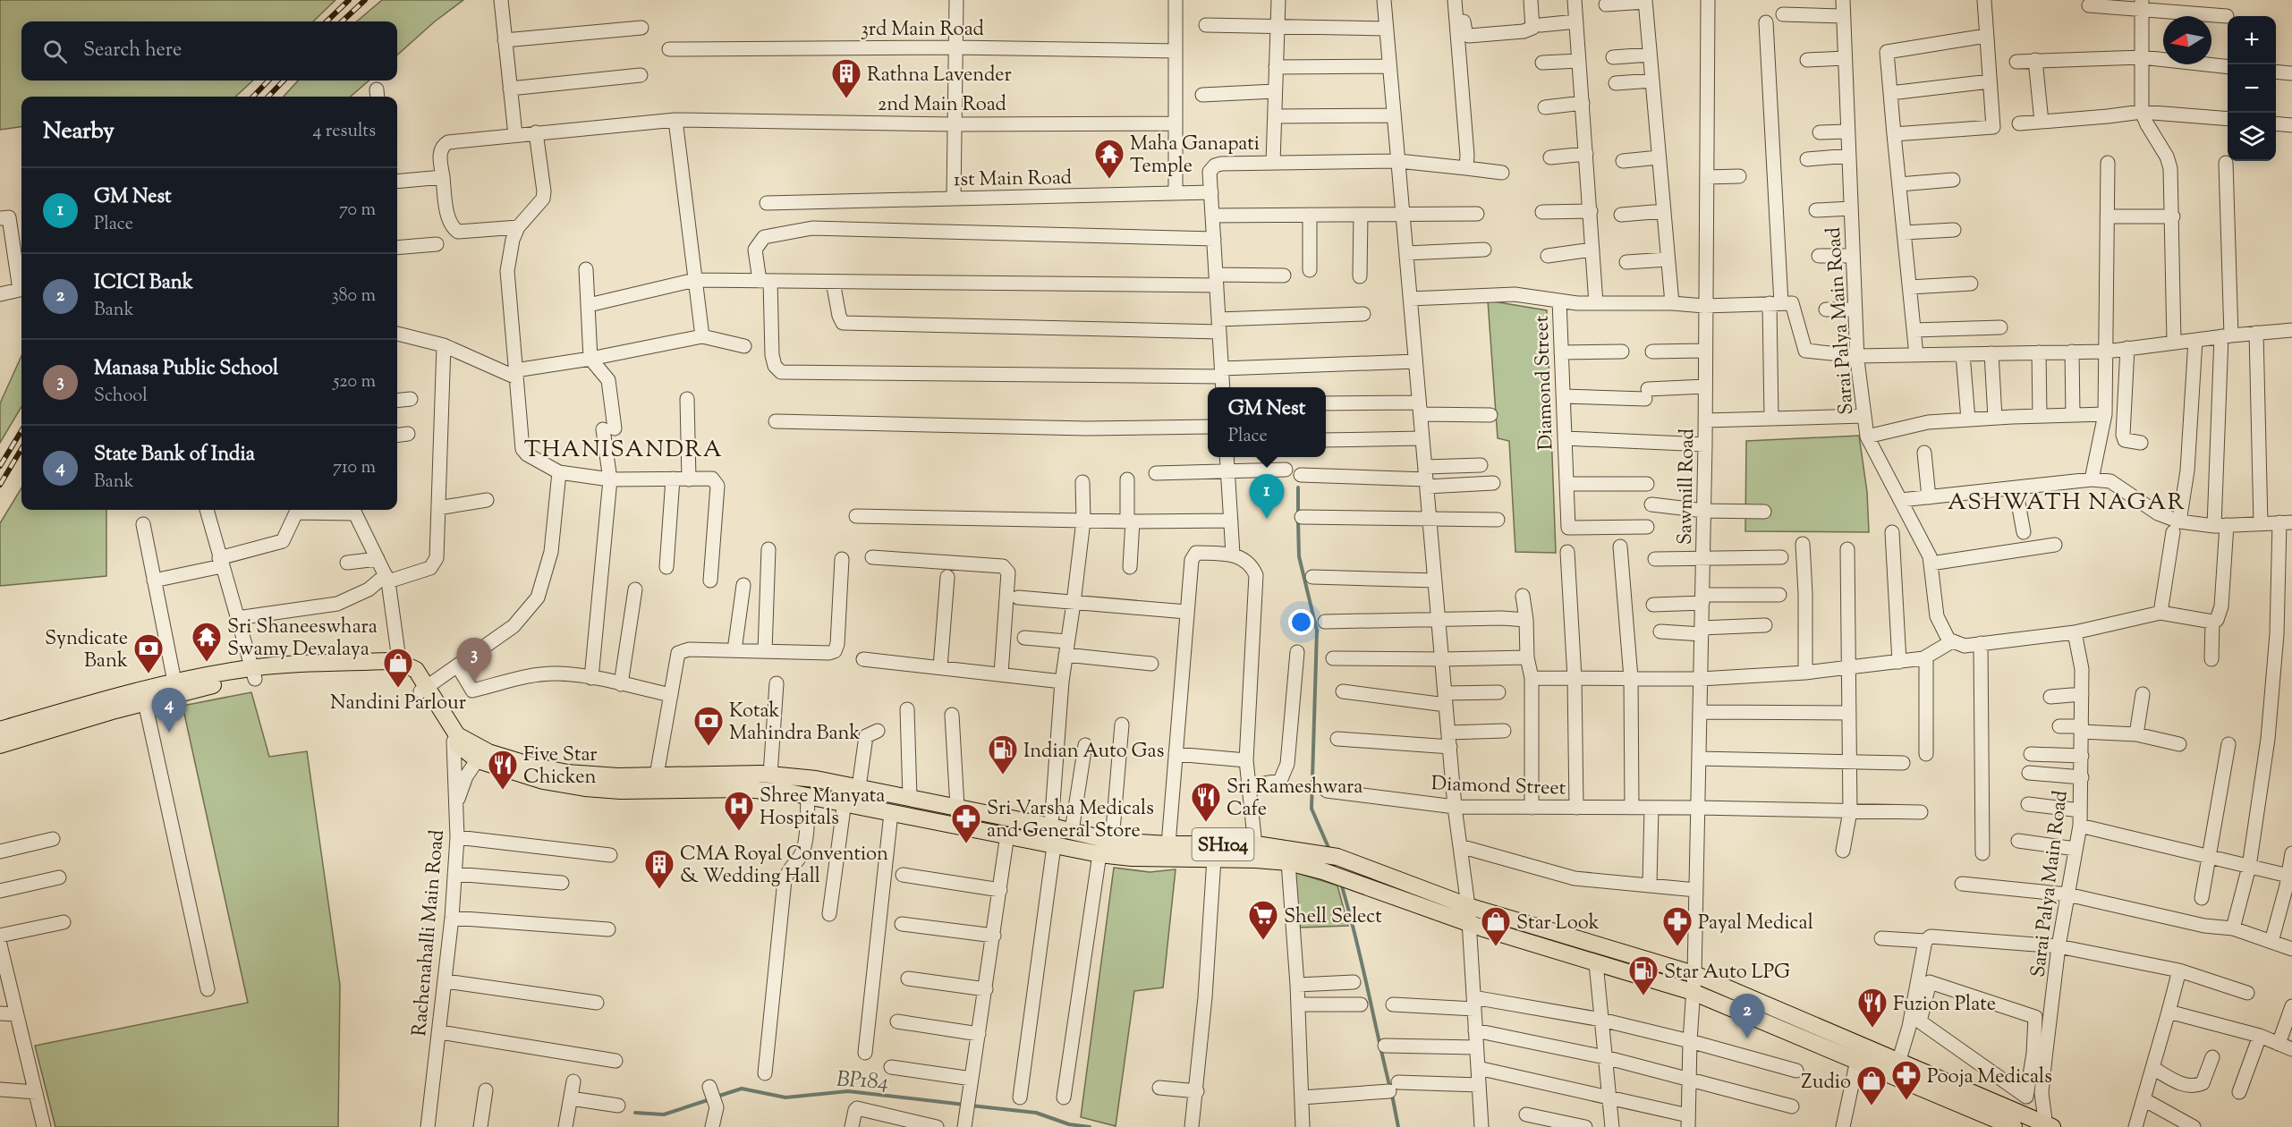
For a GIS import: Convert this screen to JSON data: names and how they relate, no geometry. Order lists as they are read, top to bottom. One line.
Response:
{"streets":{"main road":["SH104"],"street":["3rd Main Road","2nd Main Road","1st Main Road","Sarai Palya Main Road","Diamond Street","Sawmill Road","Rachenahalli Main Road"]},"crossings":[["Sarai Palya Main Road","SH104"],["Sawmill Road","SH104"],["SH104","Rachenahalli Main Road"]],"districts":["THANISANDRA","ASHWATH NAGAR"],"water":["BP184"],"places":{"building":["Rathna Lavender","CMA Royal Convention & Wedding Hall"],"temple":["Maha Ganapati Temple","Sri Shaneeswhara Swamy Devalaya"],"bank":["Syndicate Bank","Kotak Mahindra Bank"],"shop":["Nandini Parlour","Star Look","Zudio"],"fuel station":["Indian Auto Gas","Star Auto LPG"],"restaurant":["Five Star Chicken","Sri Rameshwara Cafe","Fuzion Plate"],"hospital":["Shree Manyata Hospitals"],"pharmacy":["Sri Varsha Medicals and General Store","Payal Medical","Pooja Medicals"],"supermarket":["Shell Select"]},"north":"left","page":{"map_buttons":["+","−"],"search":"Search here","heading":["Nearby","4 results"],"list":[{"mark":"1","name":"GM Nest","note":"Place","value":"70 m"},{"mark":"2","name":"ICICI Bank","note":"Bank","value":"380 m"},{"mark":"3","name":"Manasa Public School","note":"School","value":"520 m"},{"mark":"4","name":"State Bank of India","note":"Bank","value":"710 m"}],"popup":["GM Nest","Place"],"pins":["1","3","4","2"]}}
